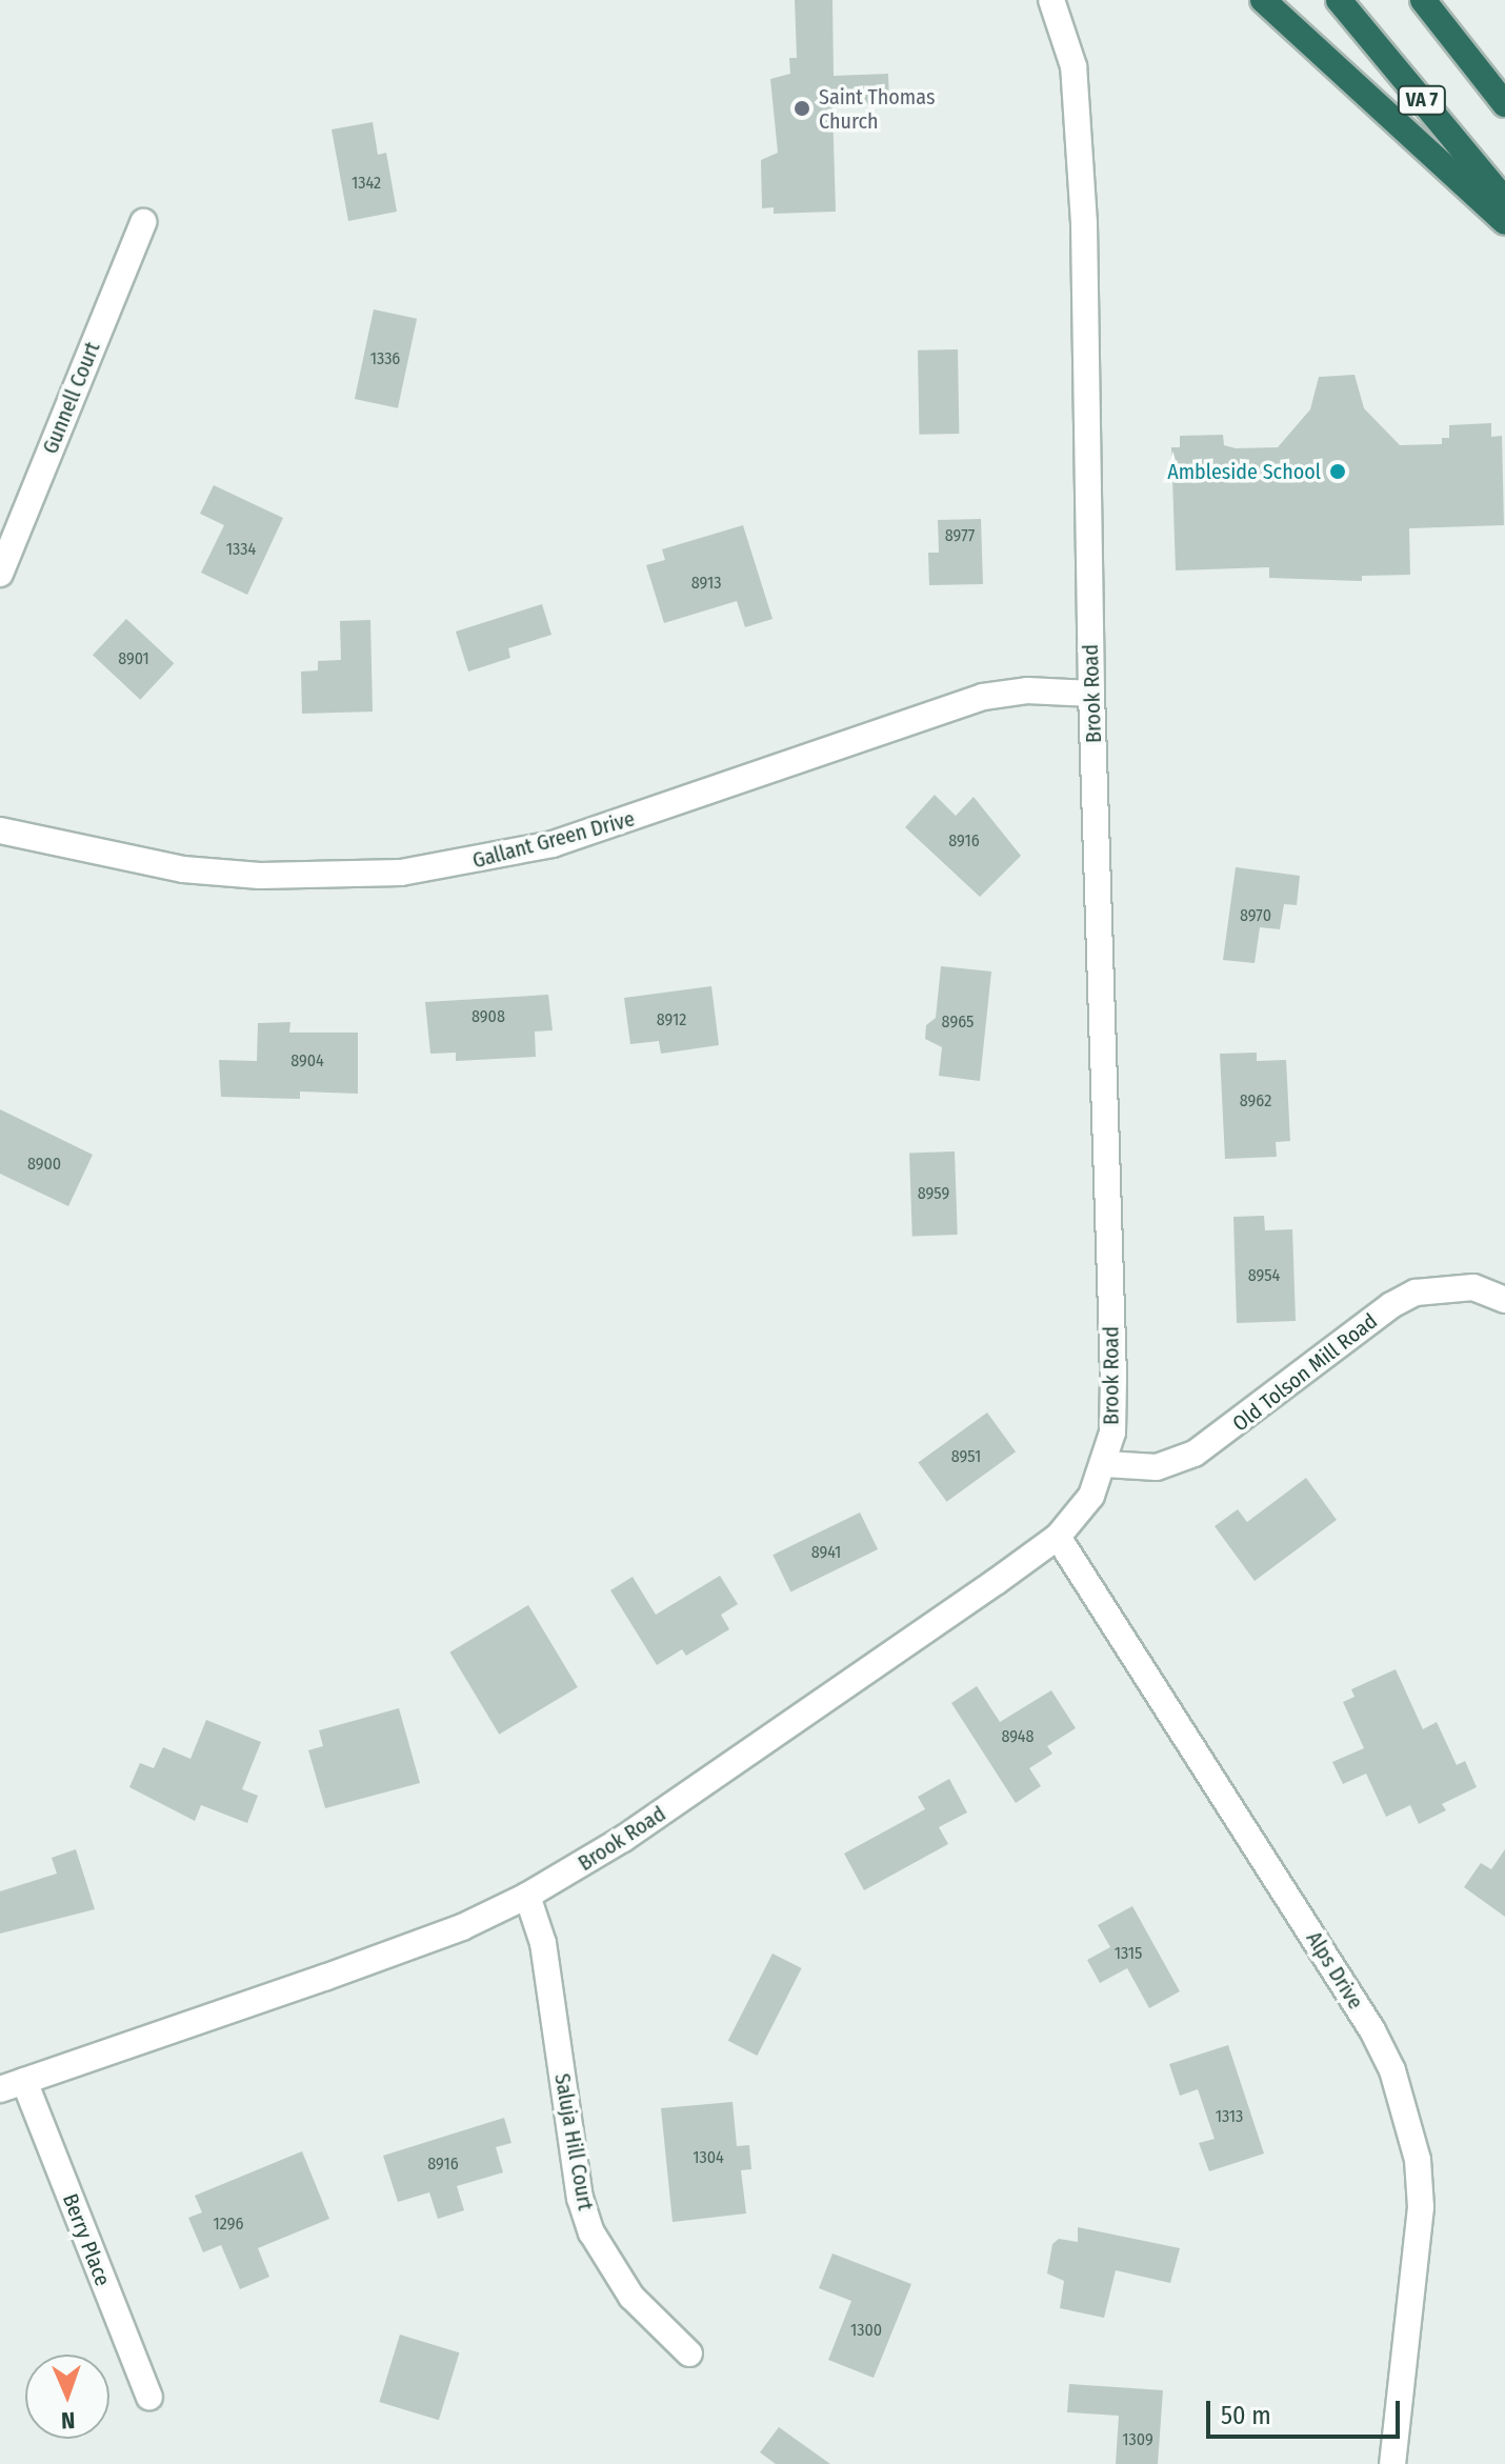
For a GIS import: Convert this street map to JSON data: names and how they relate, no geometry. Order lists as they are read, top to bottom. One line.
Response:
{"streets":{"highway":["VA 7"],"street":["Gunnell Court","Brook Road","Gallant Green Drive","Old Tolson Mill Road","Alps Drive","Saluja Hill Court","Berry Place"]},"crossings":[["Brook Road","Gallant Green Drive"],["Brook Road","Old Tolson Mill Road"],["Brook Road","Alps Drive"],["Brook Road","Saluja Hill Court"],["Brook Road","Berry Place"]],"places":["Saint Thomas Church","Ambleside School"],"house_numbers":["1342","1336","8977","1334","8913","8901","8916","8970","8908","8912","8965","8904","8962","8900","8959","8954","8951","8941","8948","1315","1313","1304","8916","1296","1300","1309"],"scale_bar":"50 m","north":"bottom"}
